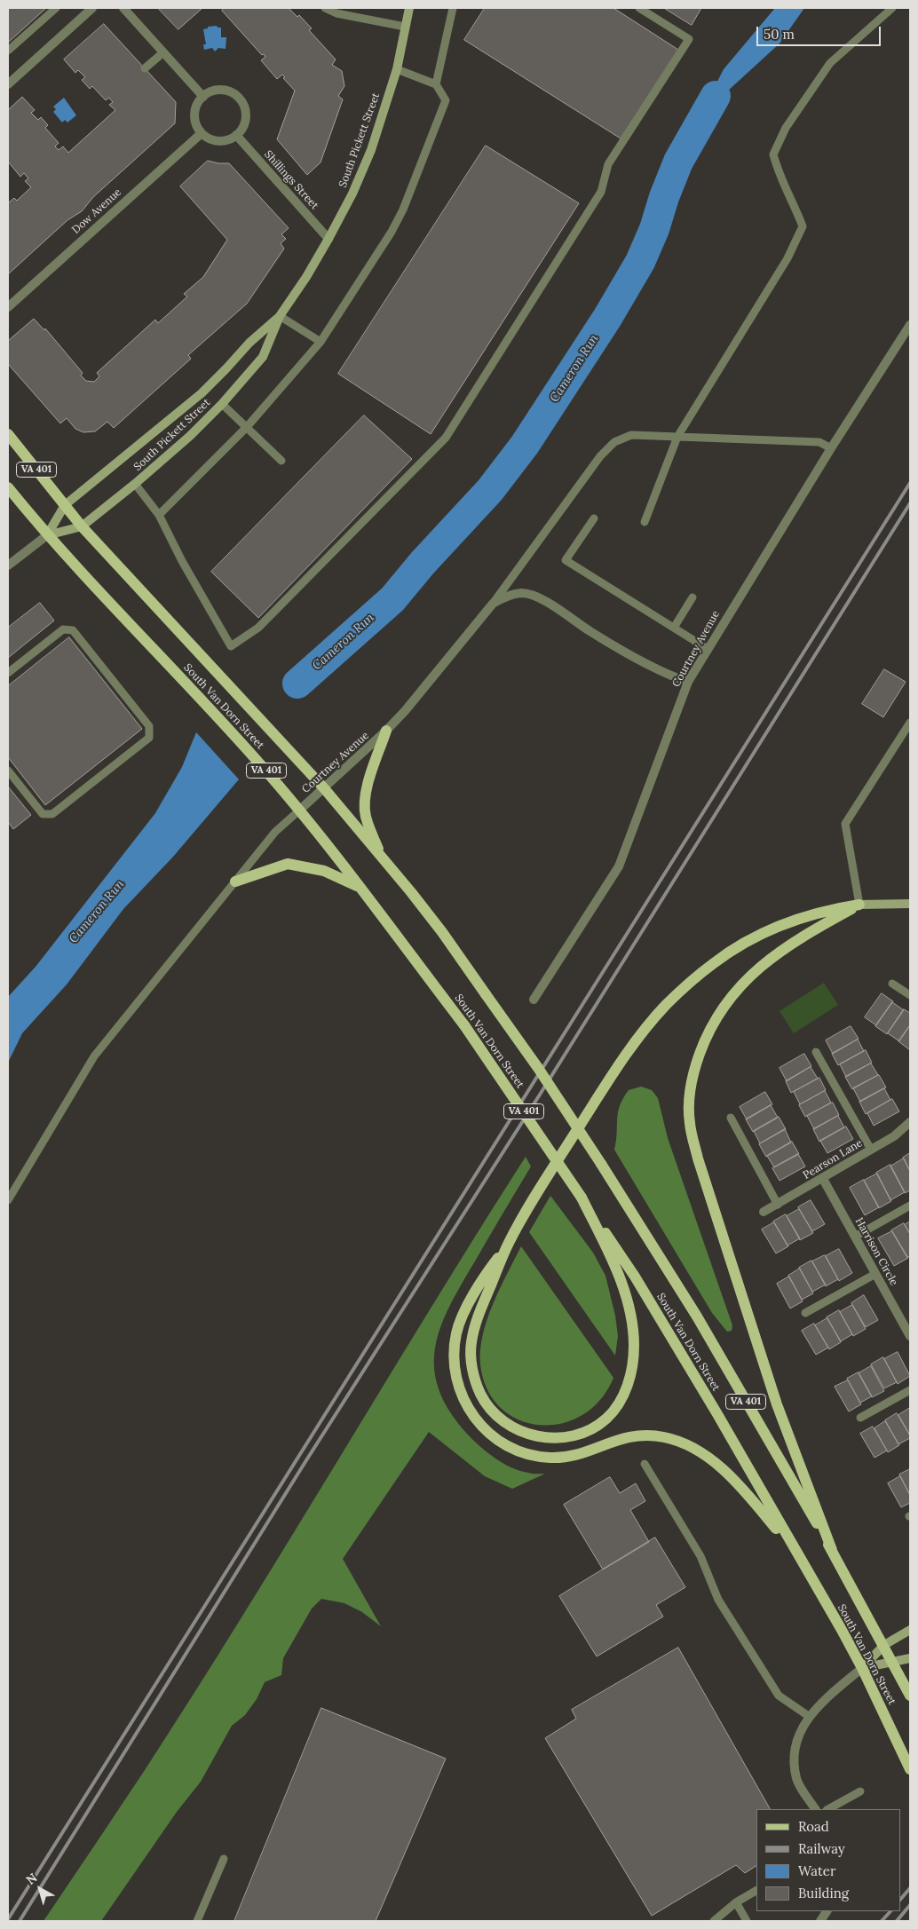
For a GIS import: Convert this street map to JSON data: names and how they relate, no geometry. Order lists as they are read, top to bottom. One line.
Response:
{"streets":{"main road":["South Pickett Street","VA 401","South Van Dorn Street"],"street":["Shillings Street","Dow Avenue","Courtney Avenue","Pearson Lane","Harrison Circle"]},"crossings":[["South Pickett Street","Shillings Street"],["South Pickett Street","South Van Dorn Street"],["Shillings Street","Dow Avenue"],["Courtney Avenue","South Van Dorn Street"],["Pearson Lane","Harrison Circle"]],"water":["Cameron Run"],"legend":["Road","Railway","Water","Building"],"scale_bar":"50 m","north":"top left"}
